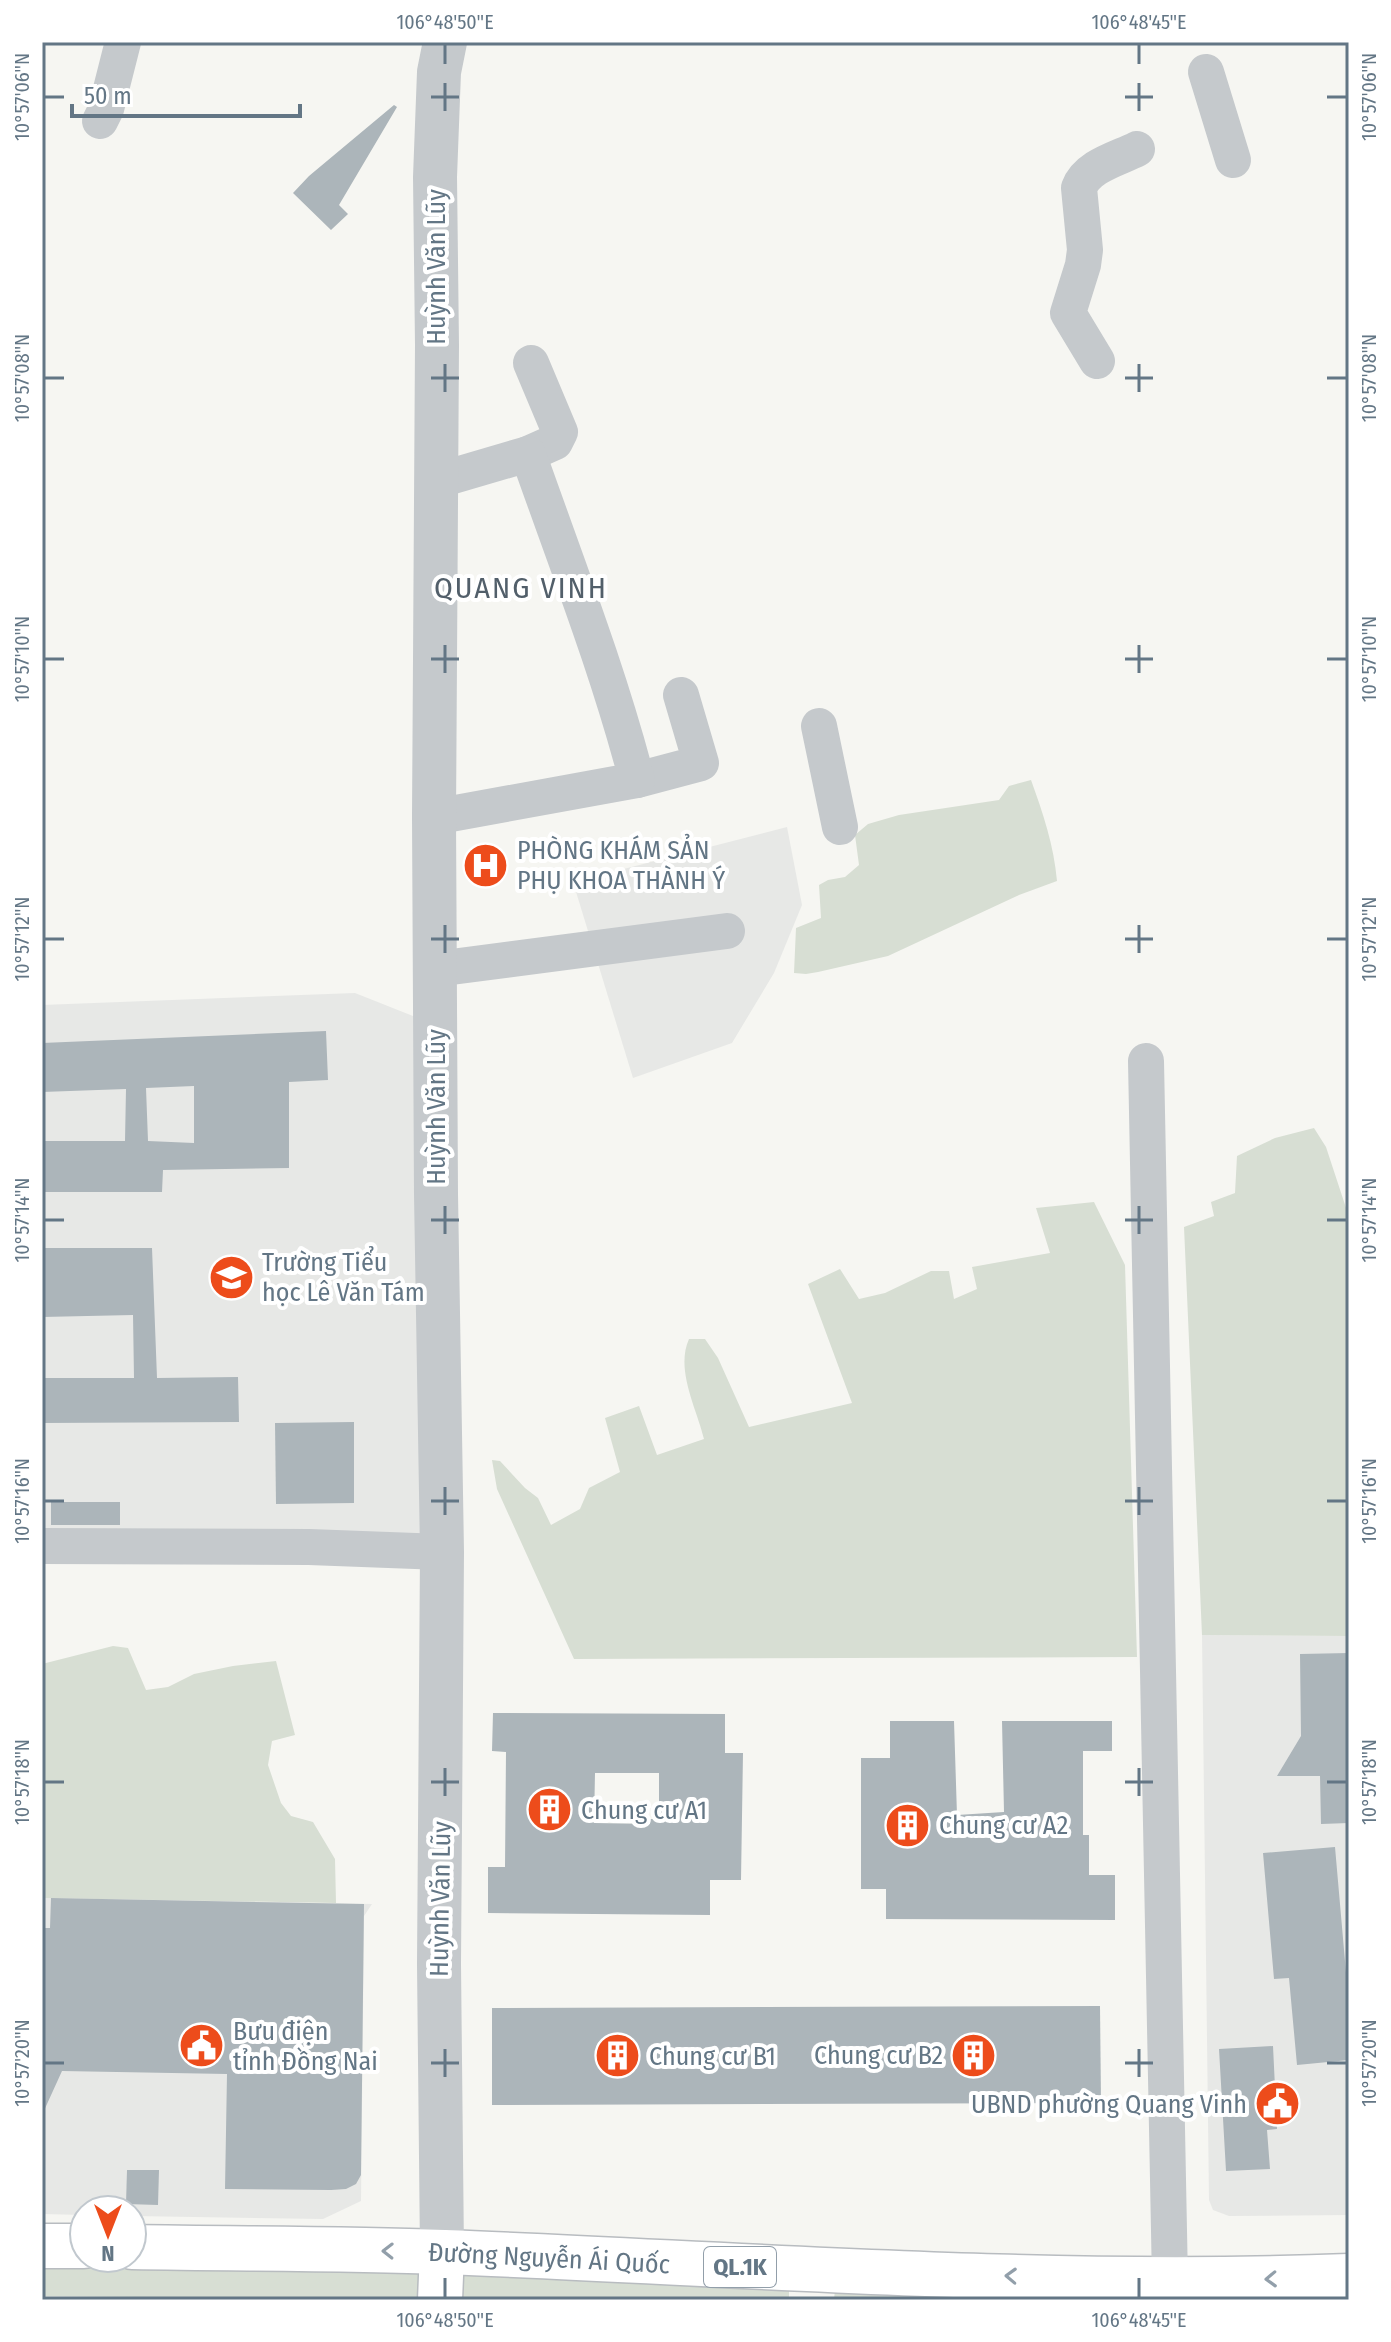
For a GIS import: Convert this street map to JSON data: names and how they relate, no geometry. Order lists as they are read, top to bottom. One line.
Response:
{"streets":{"main road":["Đường Nguyễn Ái Quốc","QL.1K"],"street":["Huỳnh Văn Lũy"]},"crossings":[["Huỳnh Văn Lũy","Đường Nguyễn Ái Quốc"]],"one_way":["Đường Nguyễn Ái Quốc"],"districts":["QUANG VINH"],"places":{"hospital":["PHÒNG KHÁM SẢN PHỤ KHOA THÀNH Ý"],"school or university":["Trường Tiểu học Lê Văn Tám"],"building":["Chung cư A1","Chung cư A2","Chung cư B2","Chung cư B1"],"public building":["Bưu điện tỉnh Đồng Nai","UBND phường Quang Vinh"]},"scale_bar":"50 m","north":"bottom","coordinates":["106°48'50\"E","106°48'45\"E","10°57'06\"N","10°57'08\"N","10°57'10\"N","10°57'12\"N","10°57'14\"N","10°57'16\"N","10°57'18\"N","10°57'20\"N"]}
